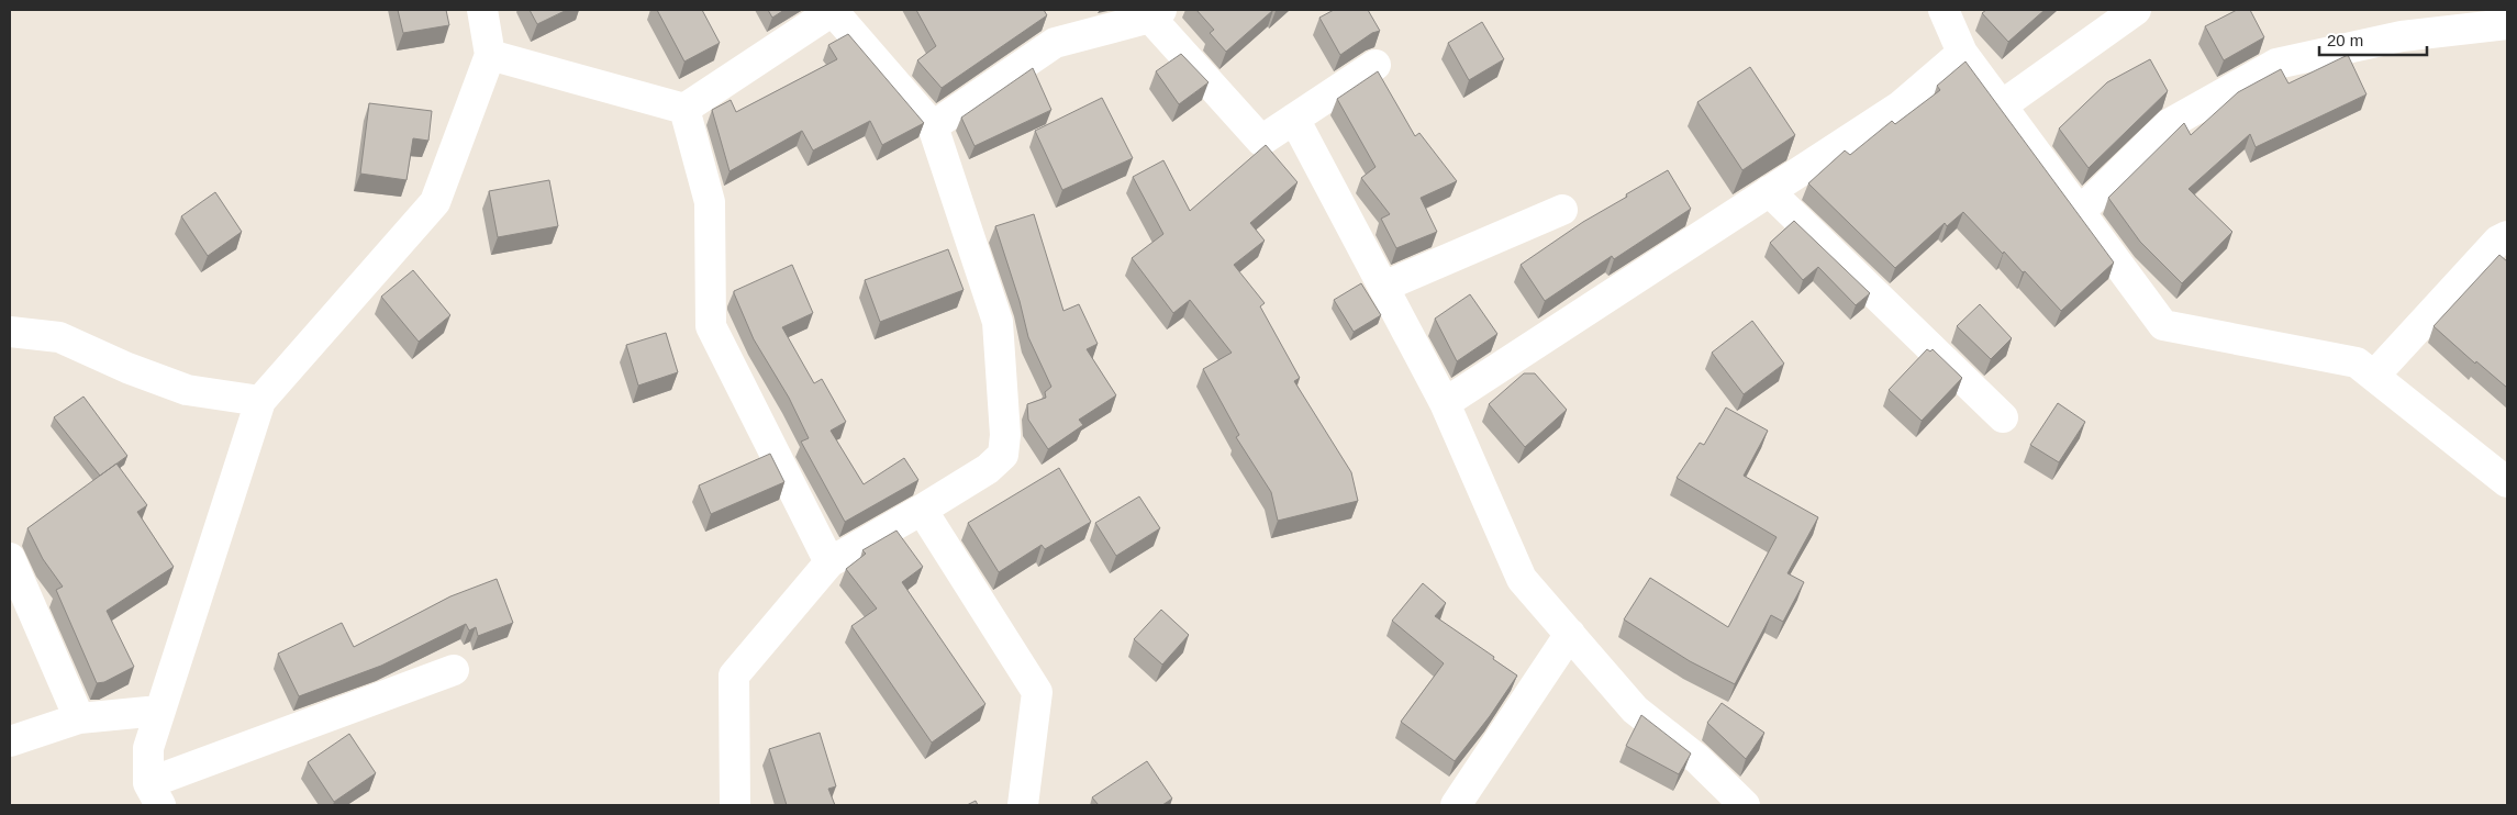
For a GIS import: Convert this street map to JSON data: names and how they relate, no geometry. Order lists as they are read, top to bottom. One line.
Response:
{"scale_bar":"20 m"}
